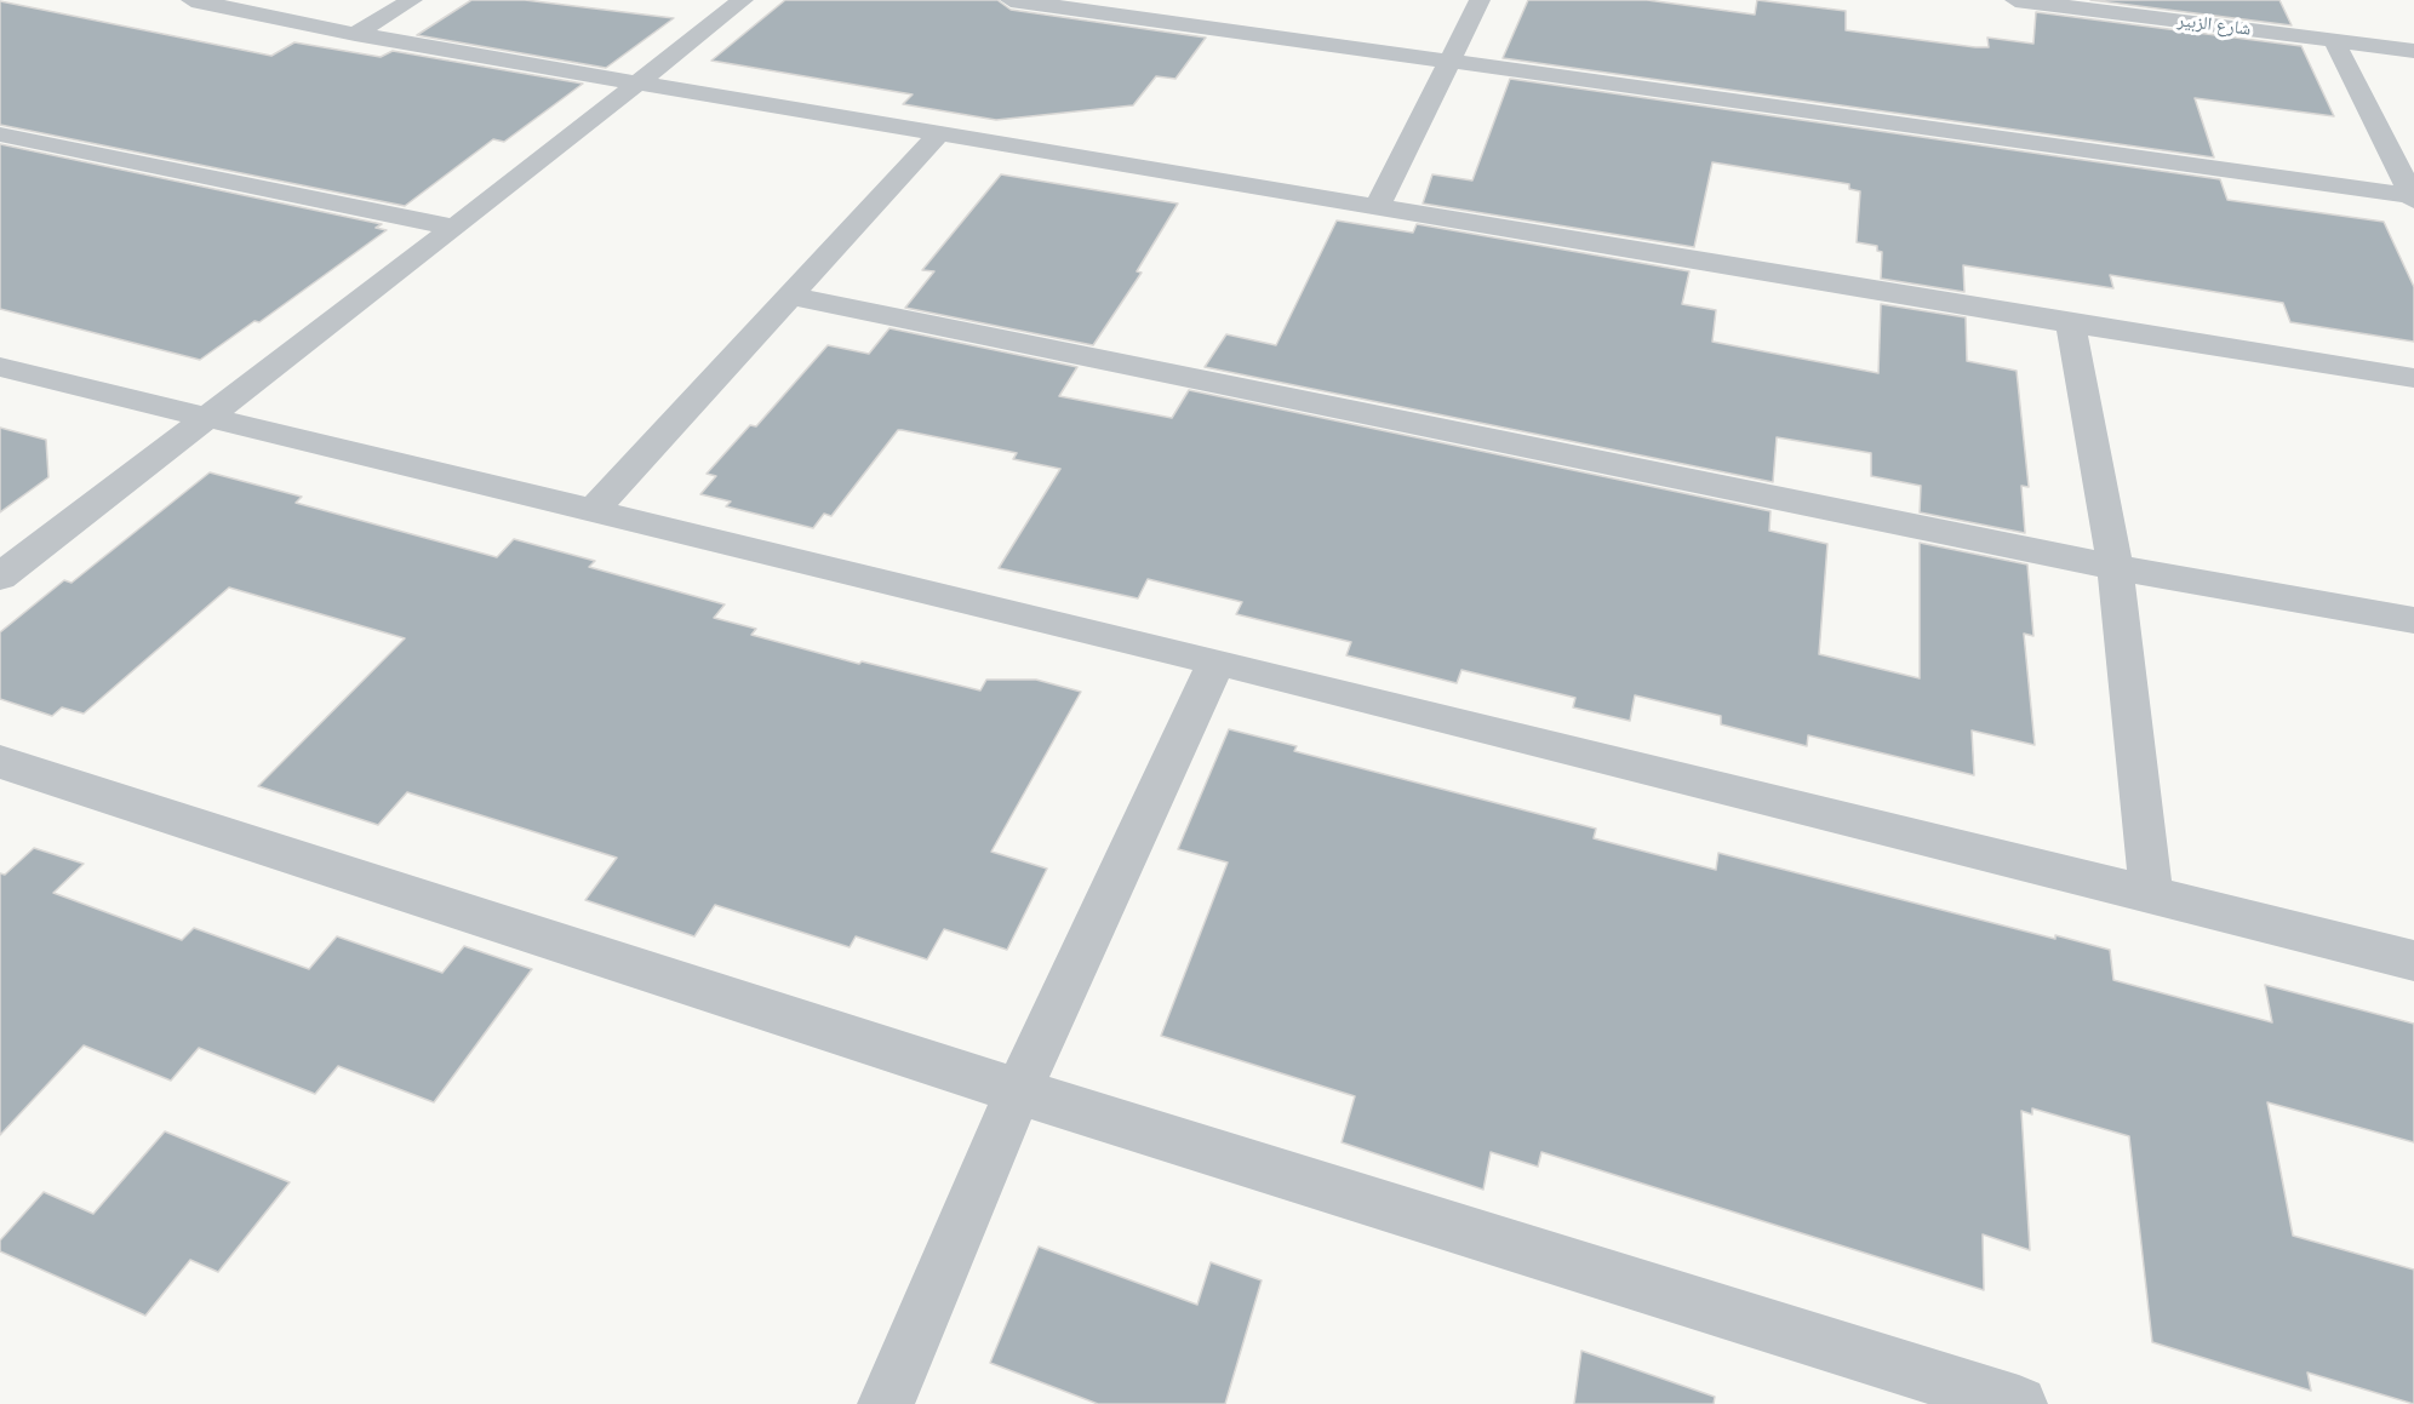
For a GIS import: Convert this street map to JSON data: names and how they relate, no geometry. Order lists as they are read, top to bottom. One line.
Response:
{"streets":{"street":["شارع الزبير"]}}
